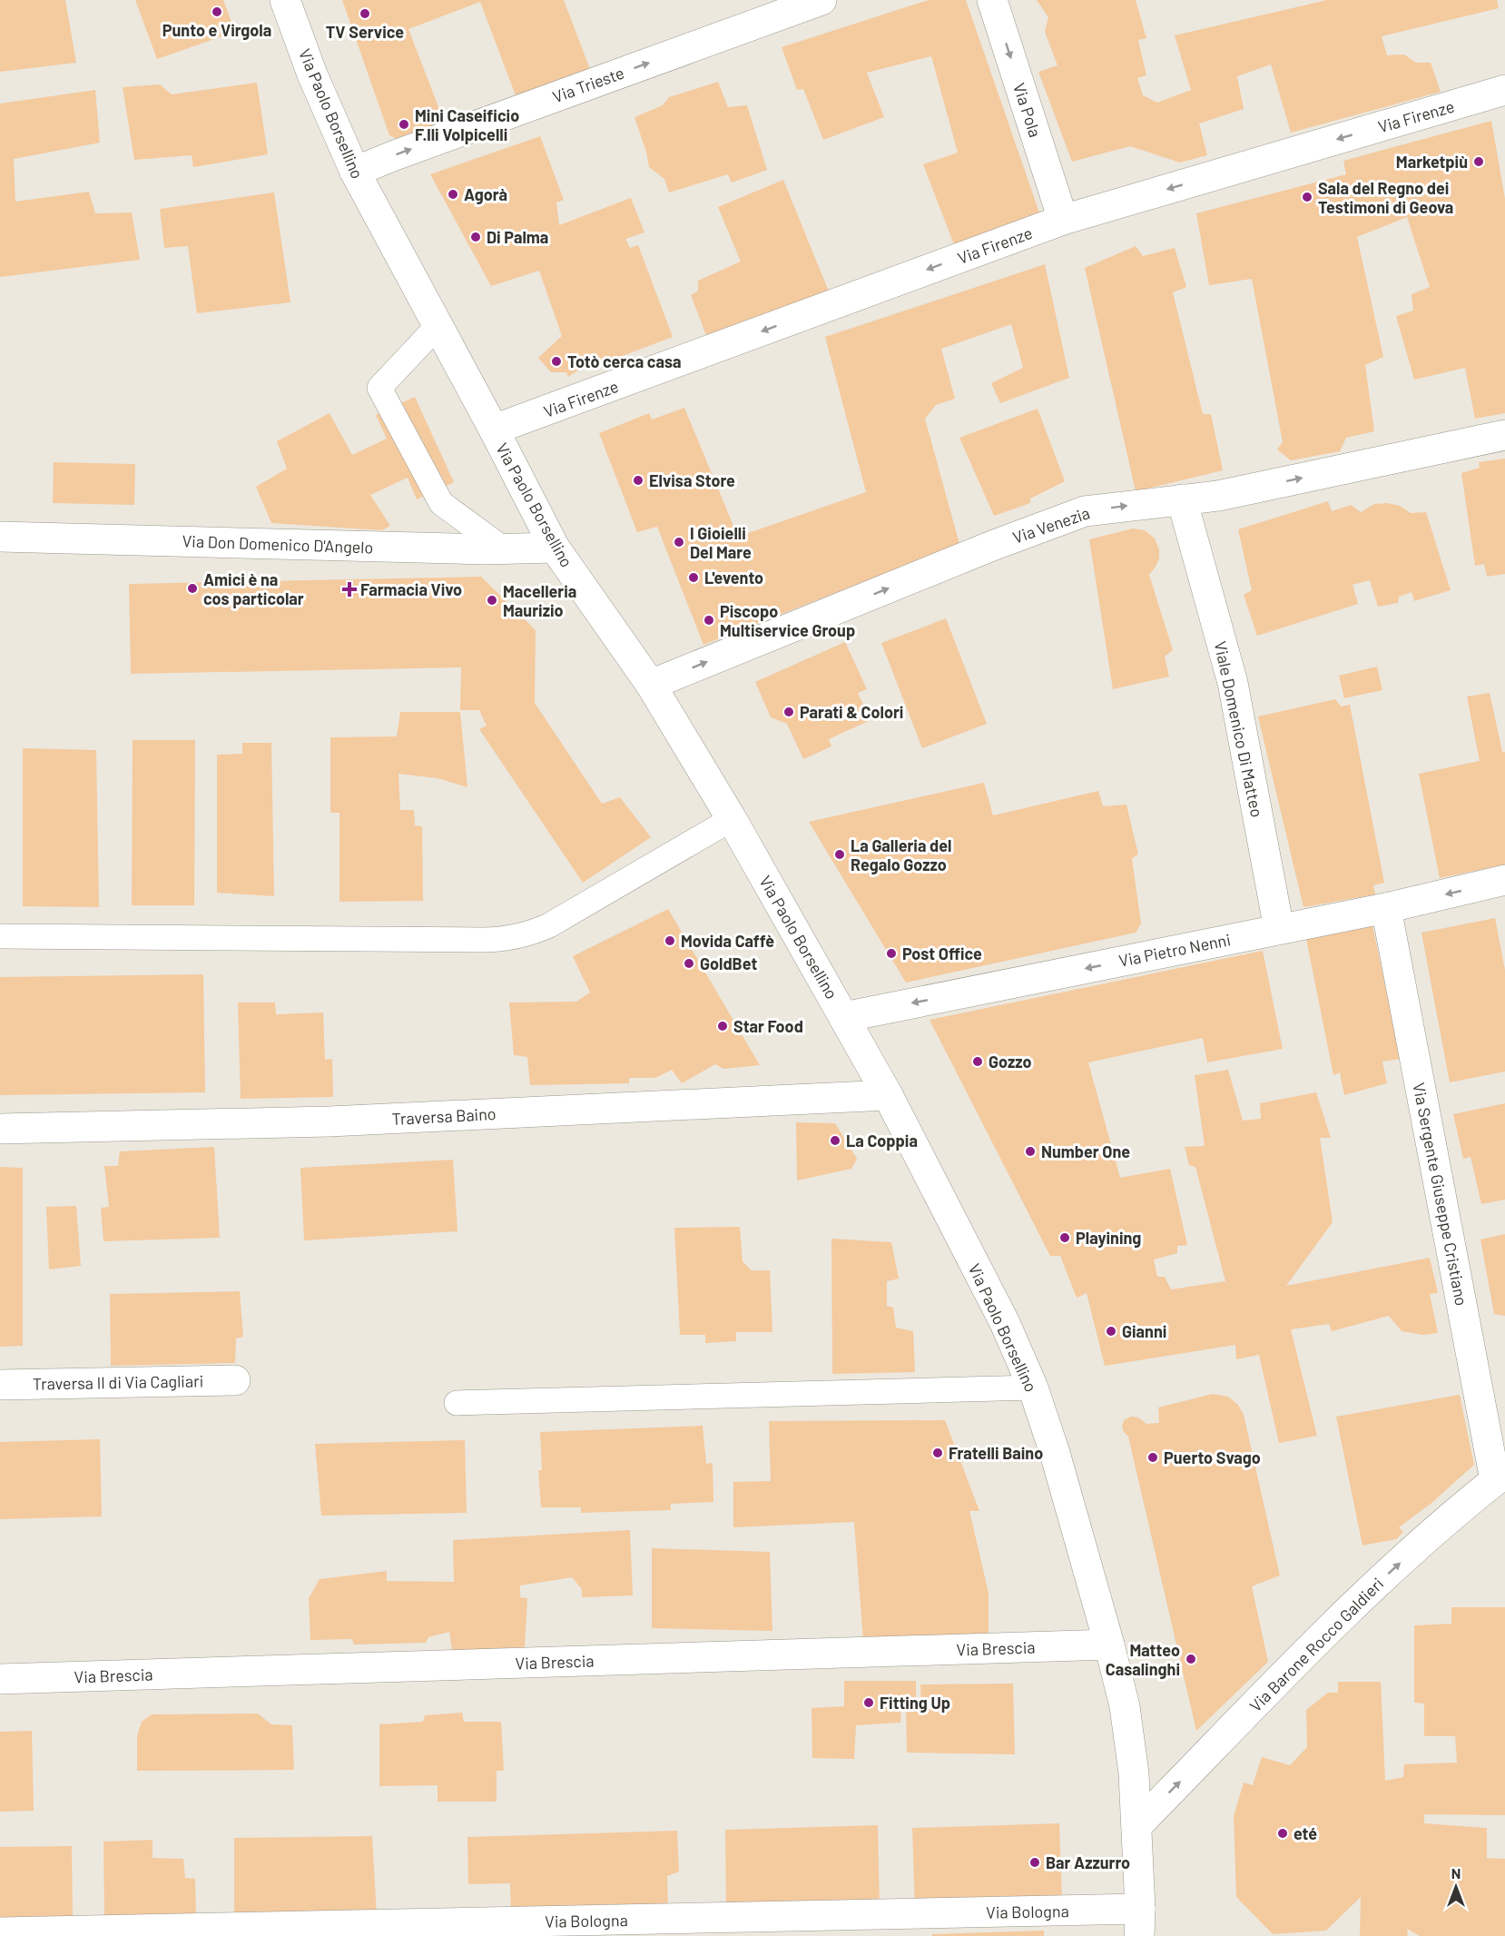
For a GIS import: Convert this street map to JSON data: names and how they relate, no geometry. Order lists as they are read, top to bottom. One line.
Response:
{"streets":{"street":["Via Trieste","Via Pola","Via Paolo Borsellino","Via Firenze","Via Venezia","Via Don Domenico D'Angelo","Viale Domenico Di Matteo","Via Pietro Nenni","Traversa Baino","Via Sergente Giuseppe Cristiano","Traversa II di Via Cagliari","Via Barone Rocco Galdieri","Via Brescia","Via Bologna"]},"crossings":[["Via Trieste","Via Paolo Borsellino"],["Via Pola","Via Firenze"],["Via Paolo Borsellino","Via Firenze"],["Via Paolo Borsellino","Via Venezia"],["Via Paolo Borsellino","Via Don Domenico D'Angelo"],["Via Paolo Borsellino","Via Pietro Nenni"],["Via Paolo Borsellino","Traversa Baino"],["Via Paolo Borsellino","Via Barone Rocco Galdieri"],["Via Paolo Borsellino","Via Brescia"],["Via Paolo Borsellino","Via Bologna"],["Via Venezia","Viale Domenico Di Matteo"],["Viale Domenico Di Matteo","Via Pietro Nenni"],["Via Pietro Nenni","Via Sergente Giuseppe Cristiano"],["Via Sergente Giuseppe Cristiano","Via Barone Rocco Galdieri"]],"one_way":["Via Trieste","Via Pola","Via Firenze","Via Venezia","Via Pietro Nenni","Via Barone Rocco Galdieri"],"places":{"other":["Punto e Virgola","TV Service","Mini Caseificio F.lli Volpicelli","Marketpiù","Agorà","Sala del Regno dei Testimoni di Geova","Di Palma","Totò cerca casa","Elvisa Store","I Gioielli Del Mare","L'evento","Amici è na cos particolar","Macelleria Maurizio","Piscopo Multiservice Group","Parati & Colori","La Galleria del Regalo Gozzo","Movida Caffè","Post Office","GoldBet","Star Food","Gozzo","La Coppia","Number One","Playining","Gianni","Fratelli Baino","Puerto Svago","Matteo Casalinghi","Fitting Up","eté","Bar Azzurro"],"health":["Farmacia Vivo"]},"north":"top"}
